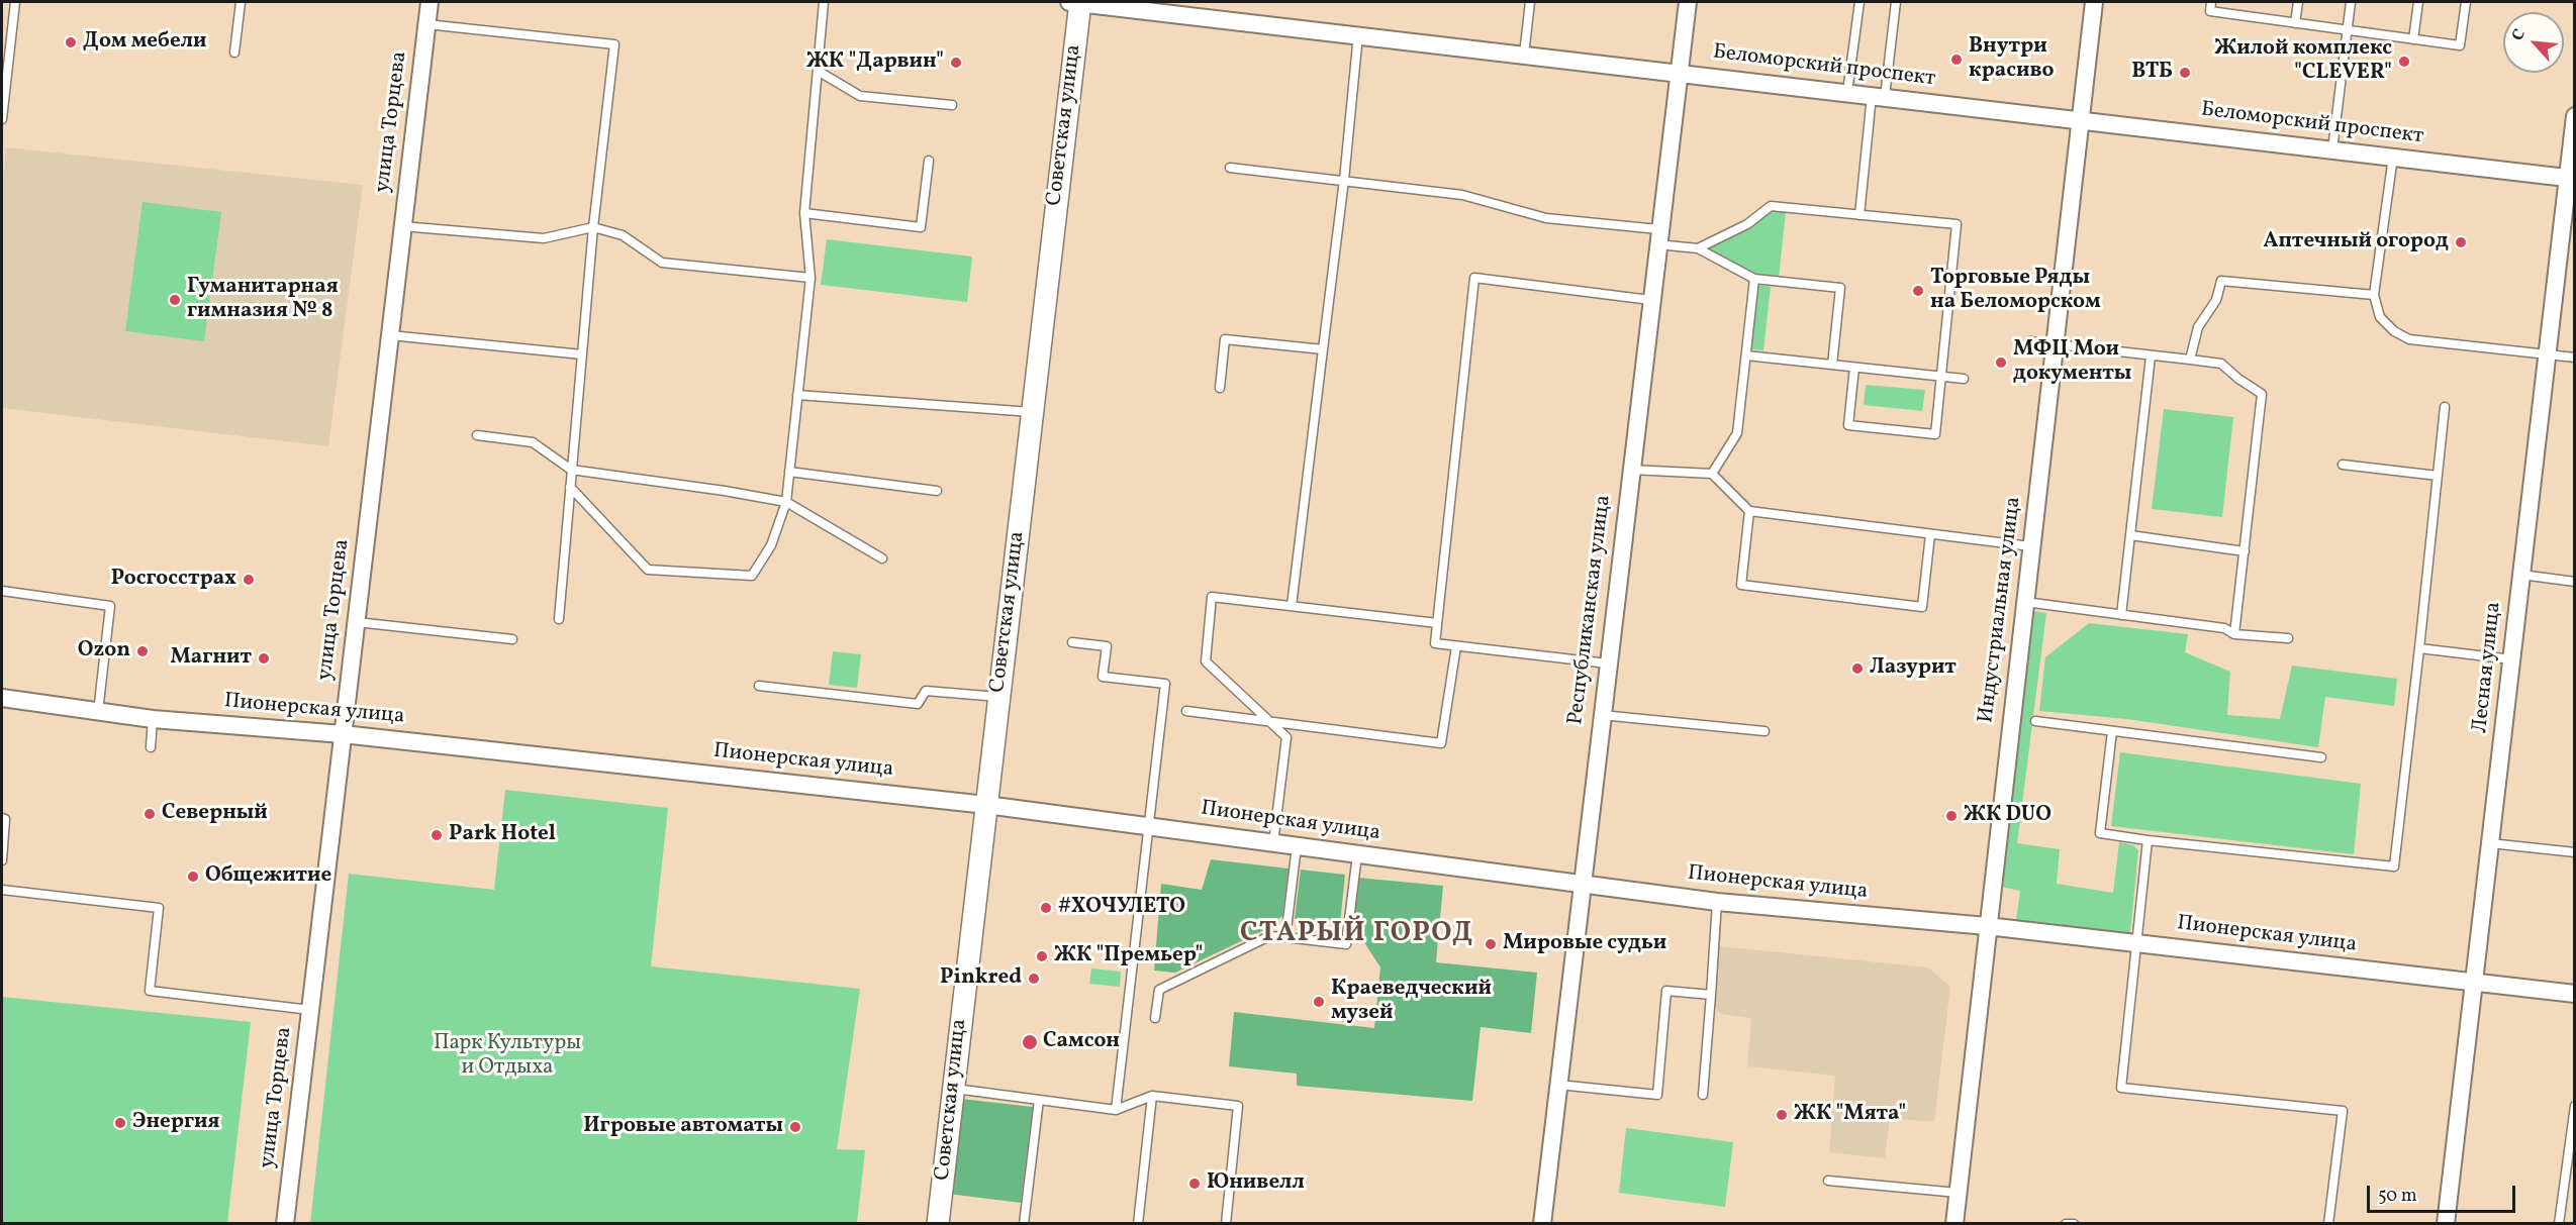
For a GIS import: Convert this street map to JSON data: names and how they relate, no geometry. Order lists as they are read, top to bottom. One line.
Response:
{"streets":{"street":["Беломорский проспект","улица Торцева","Советская улица","Республиканская улица","Индустриальная улица","Лесная улица","Пионерская улица"]},"crossings":[["Беломорский проспект","Советская улица"],["Беломорский проспект","Республиканская улица"],["Беломорский проспект","Индустриальная улица"],["Беломорский проспект","Лесная улица"],["улица Торцева","Пионерская улица"],["Советская улица","Пионерская улица"],["Республиканская улица","Пионерская улица"],["Индустриальная улица","Пионерская улица"],["Лесная улица","Пионерская улица"]],"districts":["СТАРЫЙ ГОРОД"],"parks":["Парк Культуры и Отдыха"],"places":["Дом мебели","Внутри красиво","Жилой комплекс \"СLEVER\"","ЖК \"Дарвин\"","ВТБ","Аптечный огород","Торговые Ряды на Беломорском","Гуманитарная гимназия № 8","МФЦ Мои документы","Росгосстрах","Ozon","Магнит","Лазурит","Северный","ЖК DUO","Park Hotel","Общежитие","#ХОЧУЛЕТО","Мировые судьи","ЖК \"Премьер\"","Pinkred","Краеведческий музей","Самсон","ЖК \"Мята\"","Энергия","Игровые автоматы","Юнивелл"],"scale_bar":"50 m","north":"top left"}
